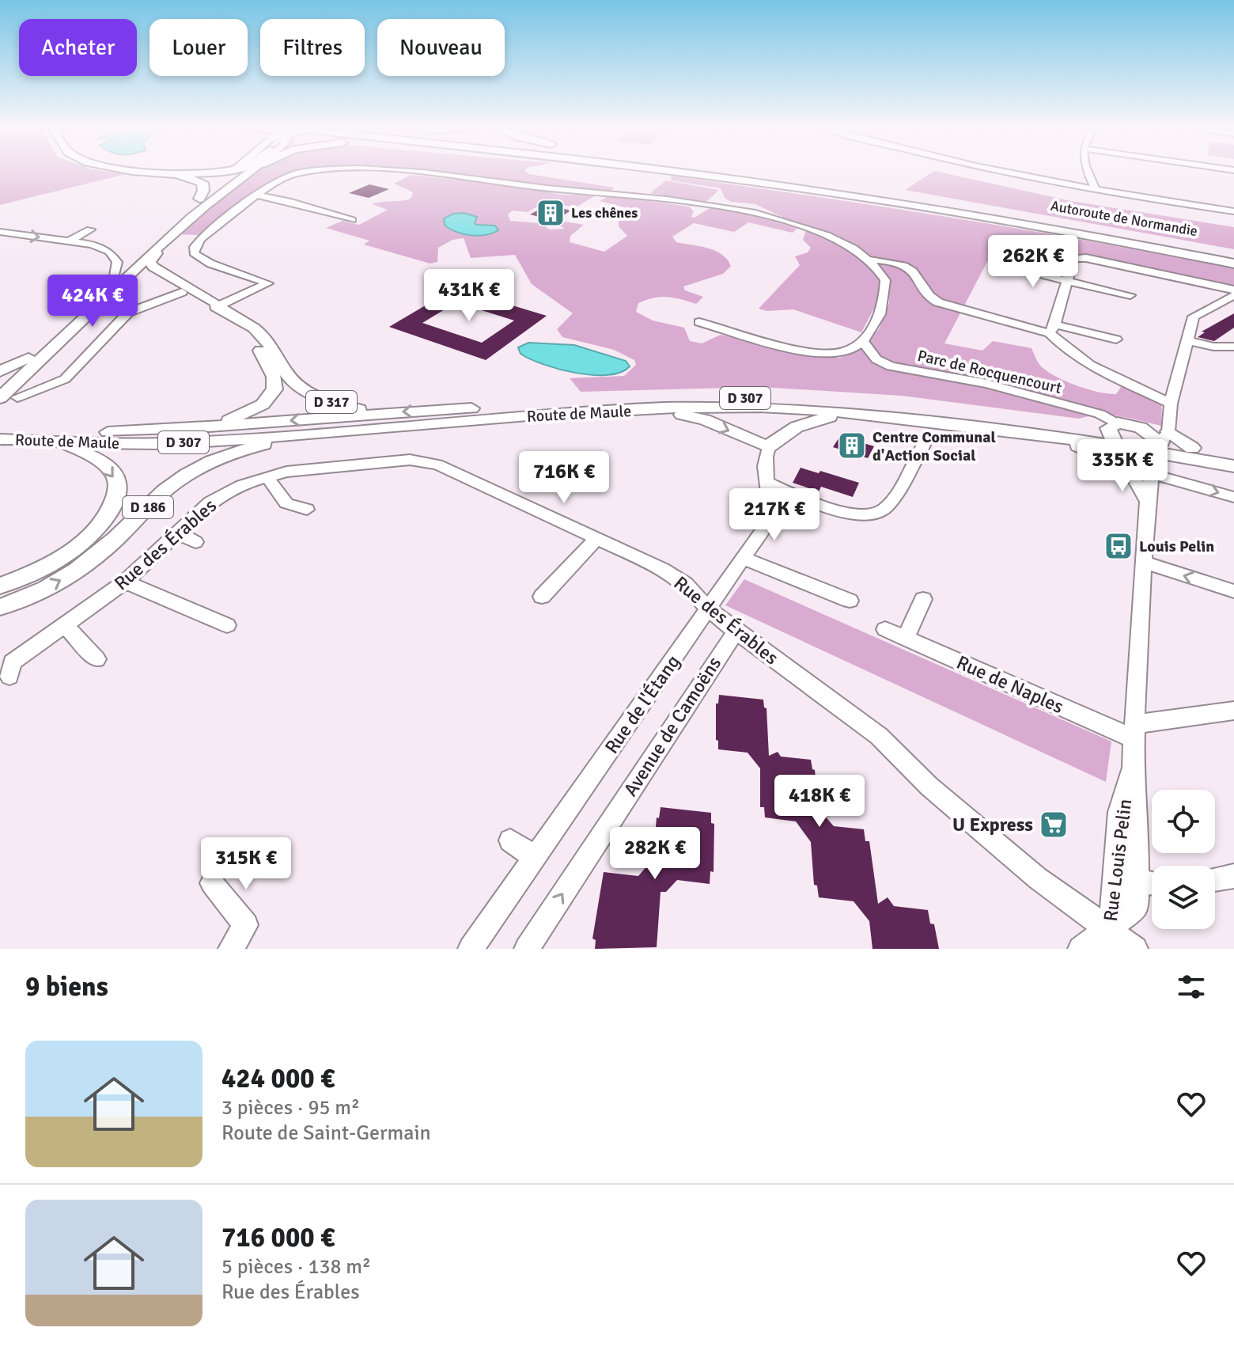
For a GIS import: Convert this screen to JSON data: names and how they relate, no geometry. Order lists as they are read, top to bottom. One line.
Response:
{"streets":{"highway":["Autoroute de Normandie"],"main road":["D 307","D 317","Route de Maule","D 186"],"street":["Parc de Rocquencourt","Rue des Érables","Rue de Naples","Rue de l'Étang","Avenue de Camoëns","Rue Louis Pelin"]},"crossings":[["Parc de Rocquencourt","Route de Maule"],["D 307","D 317"],["D 307","Route de Maule"],["D 307","Rue Louis Pelin"],["D 317","Route de Maule"],["Route de Maule","D 186"],["Route de Maule","Rue Louis Pelin"],["Rue des Érables","Rue de l'Étang"],["Rue des Érables","Avenue de Camoëns"],["Rue des Érables","Rue Louis Pelin"],["Rue de Naples","Rue Louis Pelin"]],"one_way":["Avenue de Camoëns"],"places":{"building":["Les chênes","Centre Communal d'Action Social"],"bus stop":["Louis Pelin"],"supermarket":["U Express"]},"page":{"chip":["Acheter","Louer","Filtres","Nouveau"],"price":["262K €","431K €","424K €","335K €","716K €","217K €","418K €","282K €","315K €"],"heading":"9 biens","list":[{"name":"424 000 €","note":"3 pièces · 95 m² · Route de Saint-Germain"},{"name":"716 000 €","note":"5 pièces · 138 m² · Rue des Érables"}]}}
